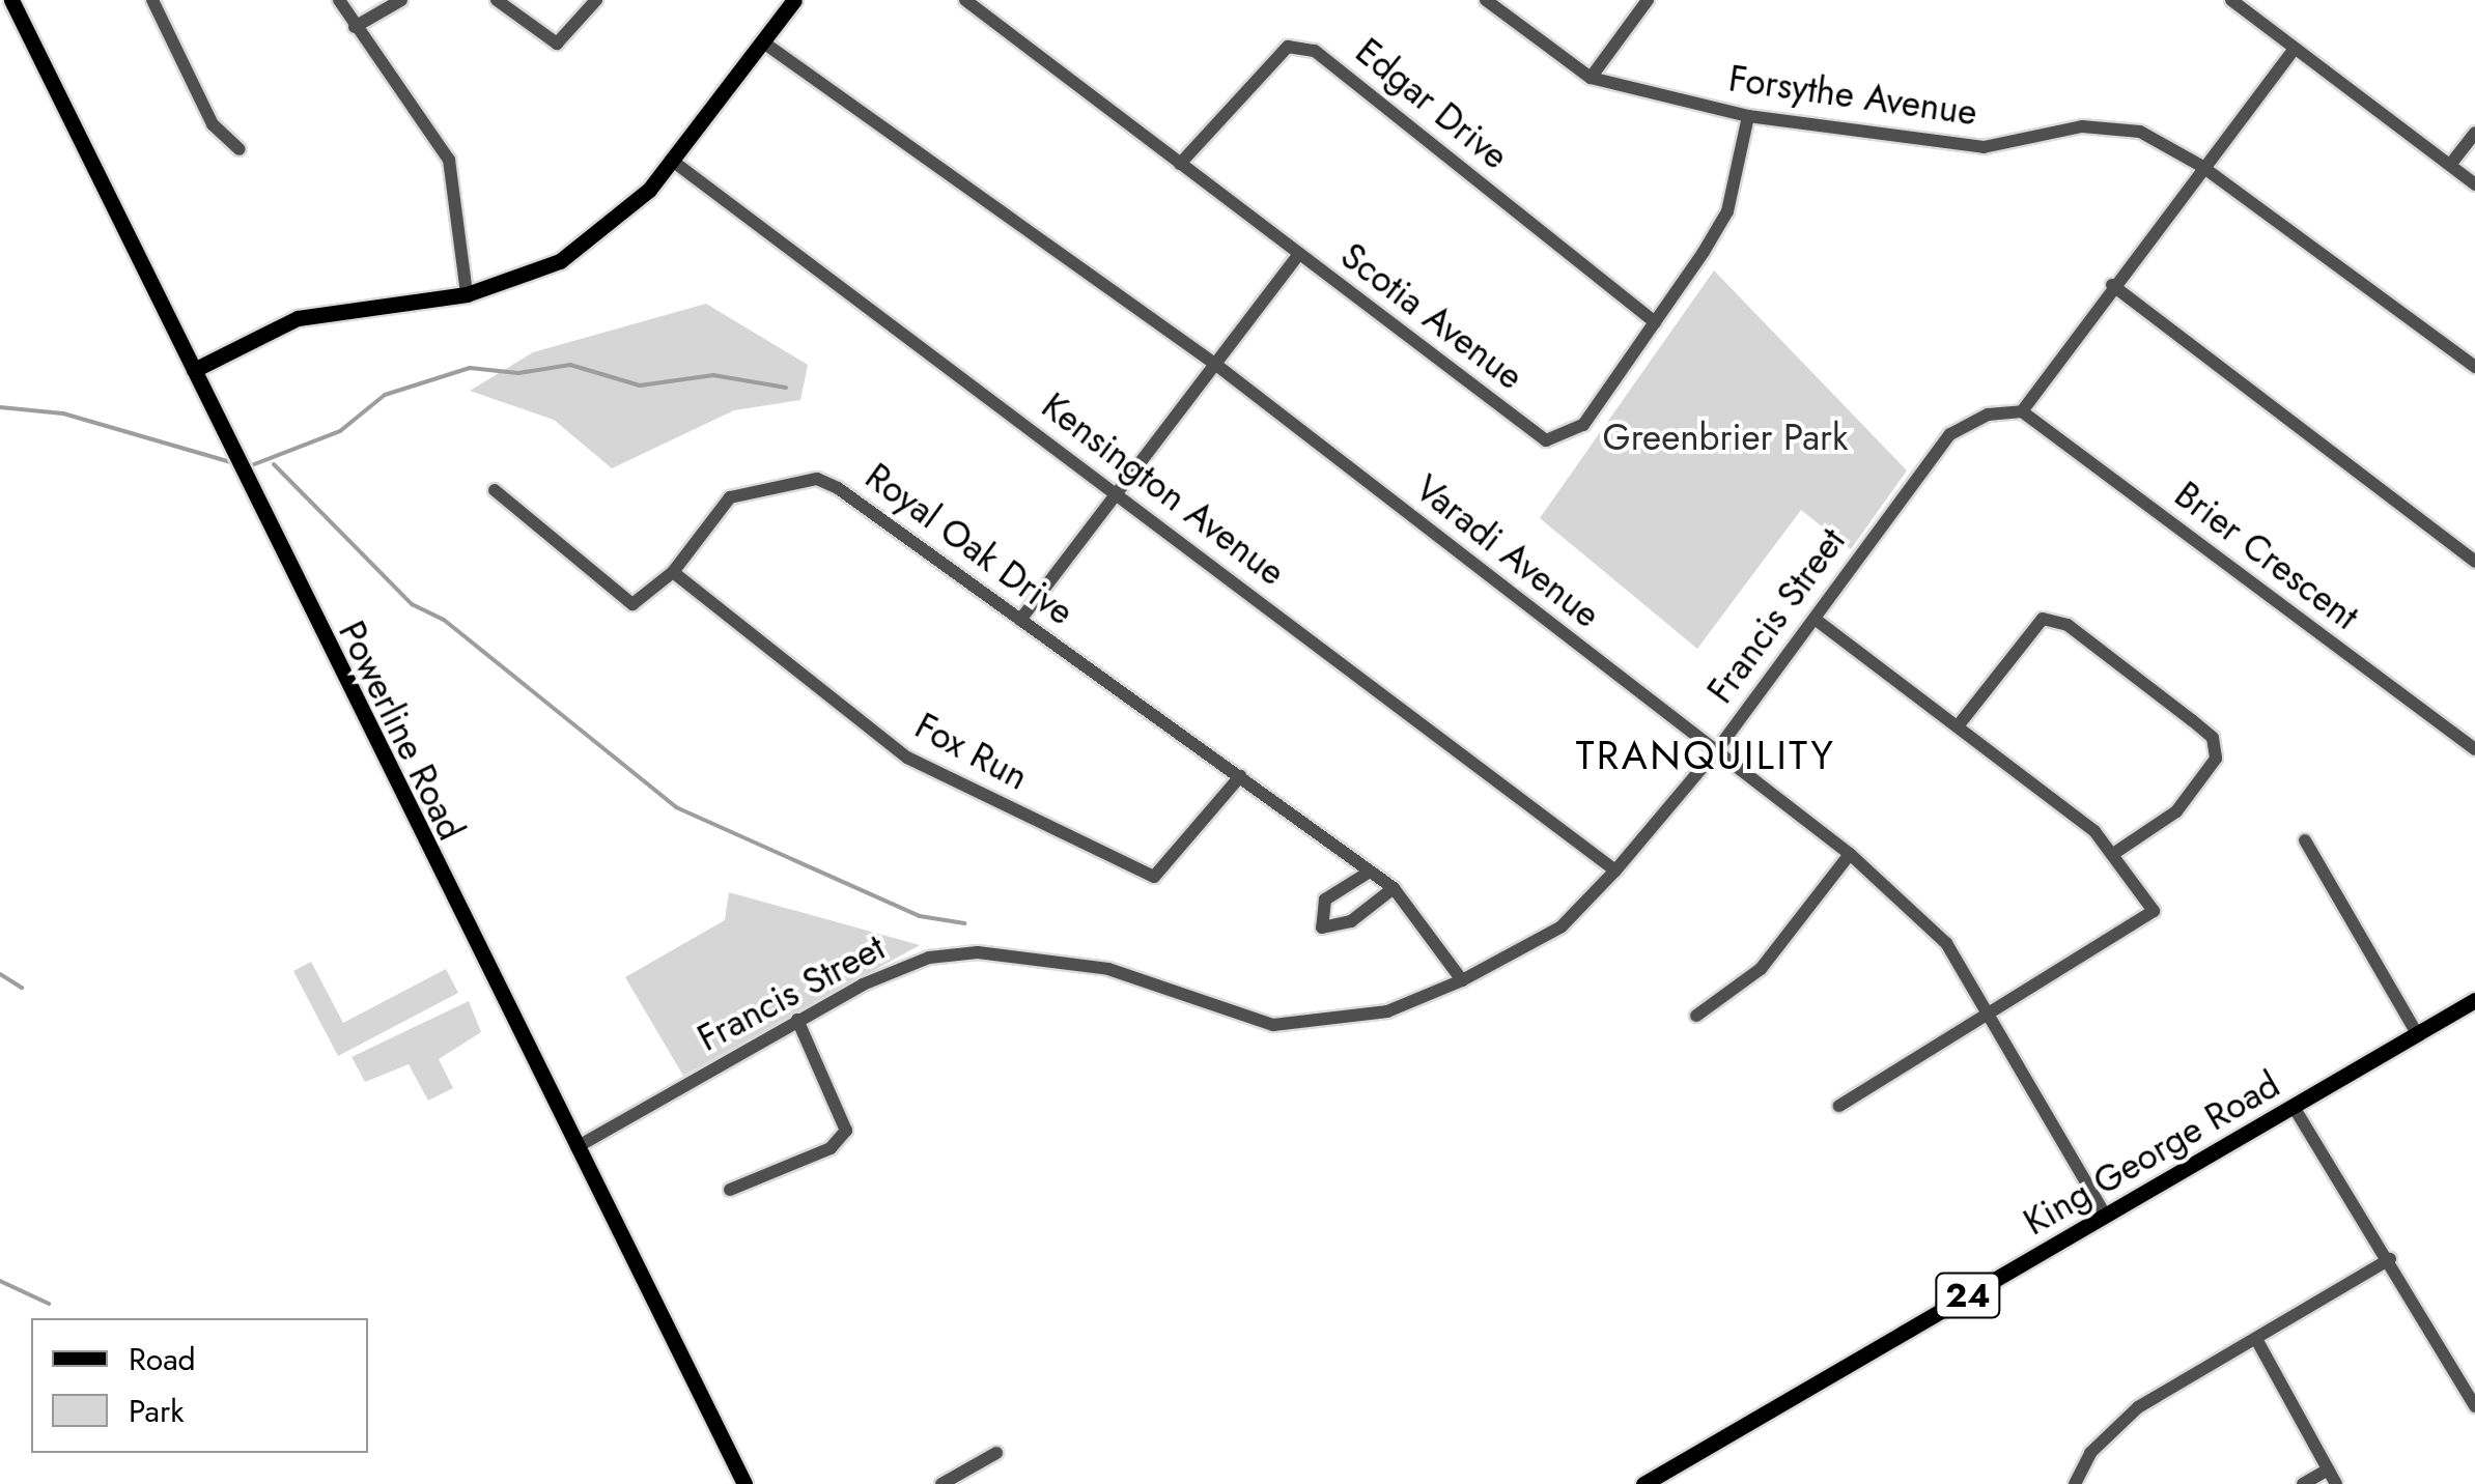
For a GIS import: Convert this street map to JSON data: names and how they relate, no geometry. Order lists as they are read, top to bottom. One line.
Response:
{"streets":{"main road":["Powerline Road","King George Road","24"],"street":["Forsythe Avenue","Edgar Drive","Scotia Avenue","Kensington Avenue","Royal Oak Drive","Varadi Avenue","Brier Crescent","Francis Street","Fox Run"]},"crossings":[["Forsythe Avenue","Scotia Avenue"],["Edgar Drive","Scotia Avenue"],["Kensington Avenue","Francis Street"],["Royal Oak Drive","Francis Street"],["Royal Oak Drive","Fox Run"],["Varadi Avenue","Francis Street"],["Varadi Avenue","King George Road"],["Brier Crescent","Francis Street"],["Francis Street","Powerline Road"]],"districts":["TRANQUILITY"],"parks":["Greenbrier Park"],"legend":["Road","Park"]}
